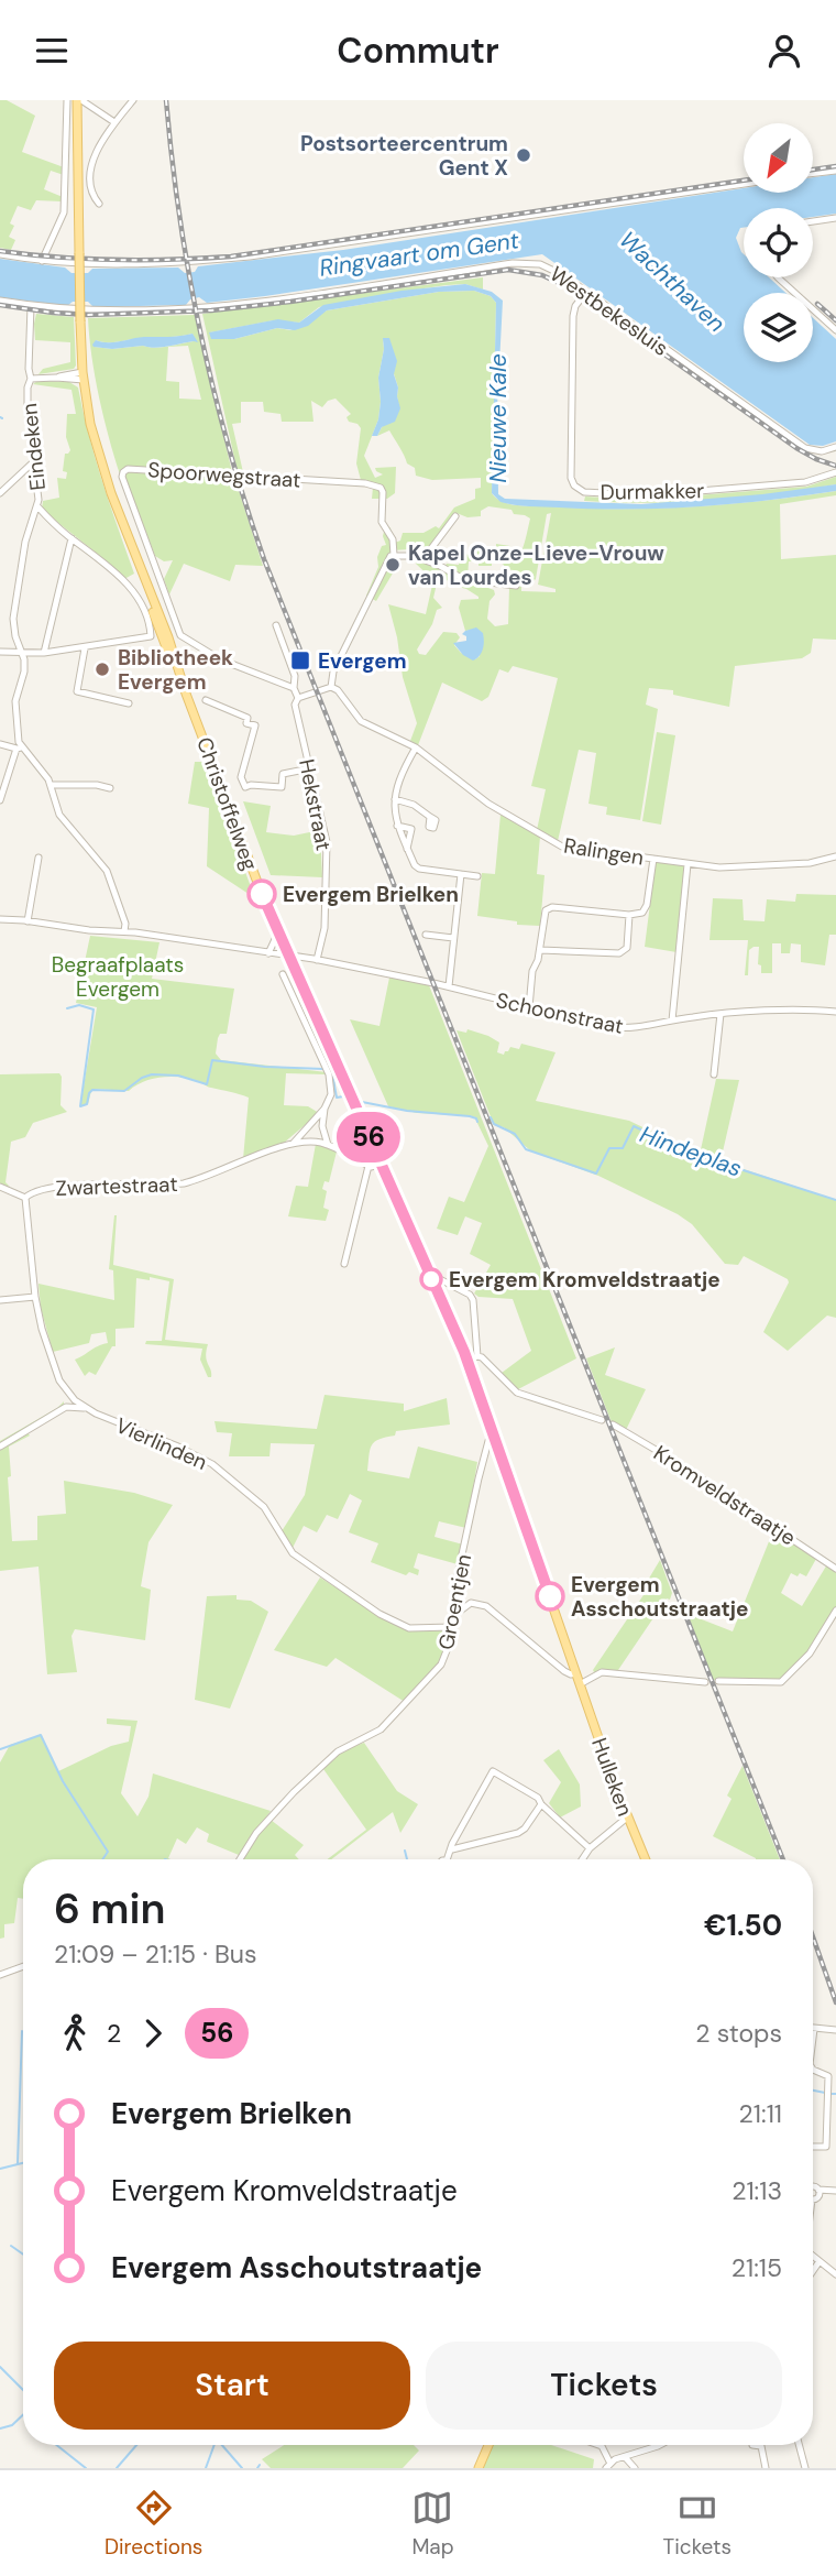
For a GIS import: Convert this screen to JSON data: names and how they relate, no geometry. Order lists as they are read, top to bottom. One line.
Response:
{"streets":{"main road":["Christoffelweg","Hulleken"],"street":["Westbekesluis","Eindeken","Spoorwegstraat","Durmakker","Hekstraat","Ralingen","Schoonstraat","Zwartestraat","Vierlinden","Kromveldstraatje","Groentjen"]},"crossings":[["Westbekesluis","Durmakker"],["Christoffelweg","Schoonstraat"],["Christoffelweg","Hulleken"],["Hekstraat","Schoonstraat"],["Zwartestraat","Vierlinden"],["Vierlinden","Groentjen"],["Groentjen","Hulleken"]],"water":["Ringvaart om Gent","Wachthaven","Nieuwe Kale","Hindeplas"],"parks":["Begraafplaats Evergem"],"places":{"other":["Postsorteercentrum Gent X","Kapel Onze-Lieve-Vrouw van Lourdes","Bibliotheek Evergem","Evergem Brielken","Evergem Kromveldstraatje","Evergem Asschoutstraatje"],"transit":["Evergem"]},"lines":["bus line 56"],"north":"bottom left","page":{"header":"Commutr","on_map":"56","heading":["6 min","21:09 – 21:15 · Bus","€1.50"],"legs":["2","56","2 stops"],"list":[{"name":"Evergem Brielken","value":"21:11"},{"name":"Evergem Kromveldstraatje","value":"21:13"},{"name":"Evergem Asschoutstraatje","value":"21:15"}],"buttons":["Start","Tickets"],"tabs":["Directions","Map","Tickets"]}}
